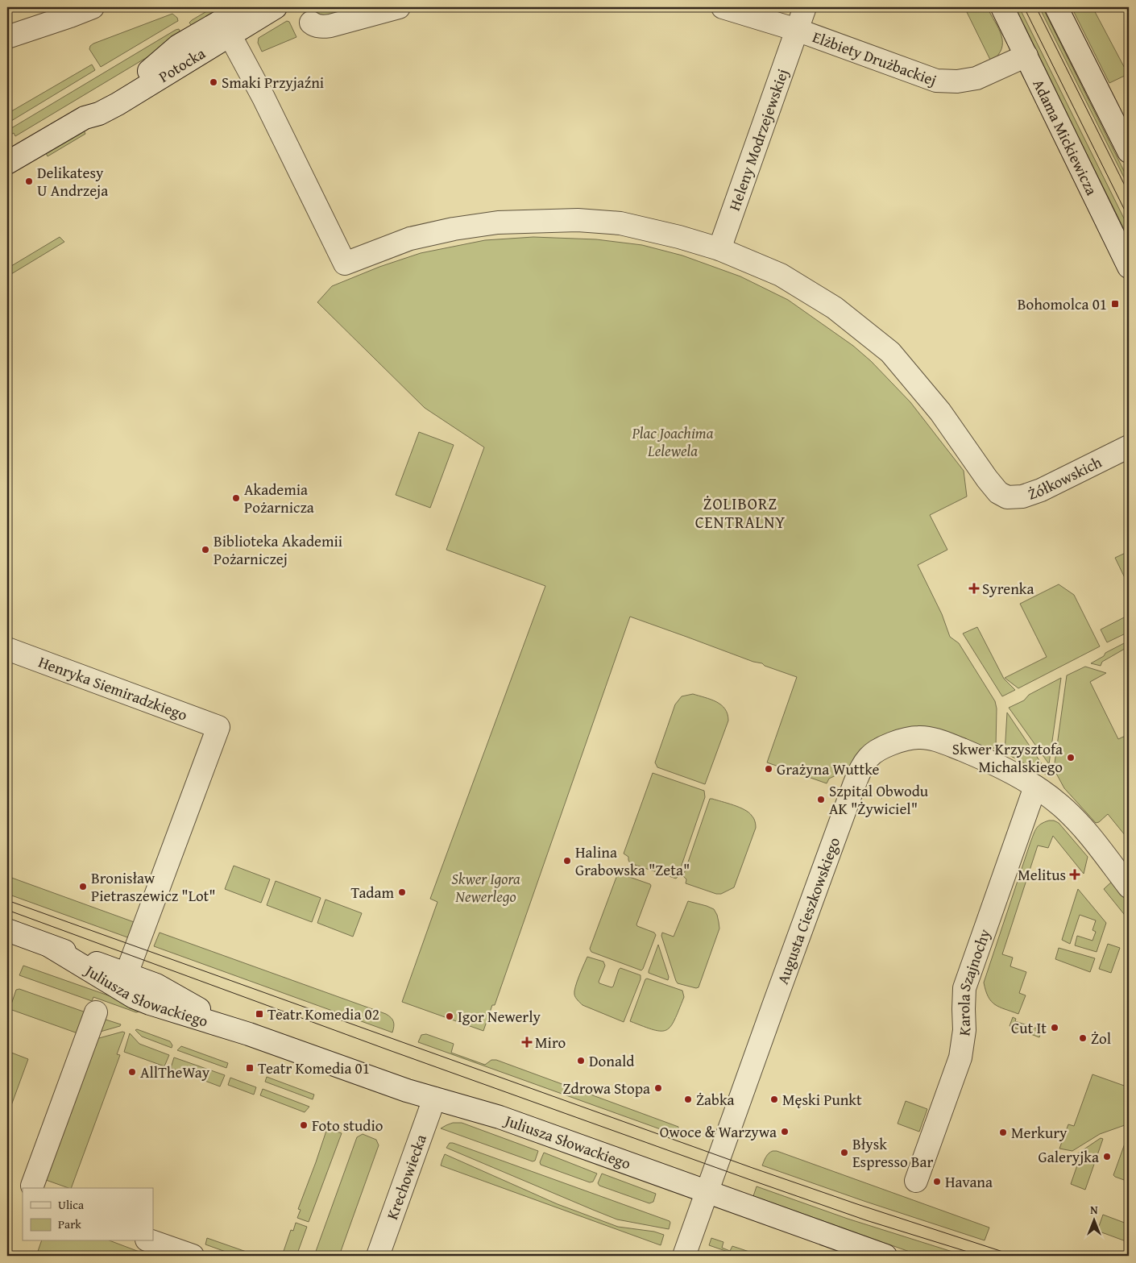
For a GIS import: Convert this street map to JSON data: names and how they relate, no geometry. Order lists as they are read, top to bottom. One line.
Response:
{"streets":{"street":["Elżbiety Drużbackiej","Potocka","Adama Mickiewicza","Heleny Modrzejewskiej","Żółkowskich","Henryka Siemiradzkiego","Augusta Cieszkowskiego","Karola Szajnochy","Juliusza Słowackiego","Krechowiecka"]},"crossings":[["Elżbiety Drużbackiej","Adama Mickiewicza"],["Elżbiety Drużbackiej","Heleny Modrzejewskiej"],["Heleny Modrzejewskiej","Żółkowskich"],["Henryka Siemiradzkiego","Juliusza Słowackiego"],["Augusta Cieszkowskiego","Karola Szajnochy"],["Augusta Cieszkowskiego","Juliusza Słowackiego"],["Juliusza Słowackiego","Krechowiecka"]],"districts":["ŻOLIBORZ CENTRALNY"],"parks":["Plac Joachima Lelewela","Skwer Igora Newerlego"],"places":{"other":["Smaki Przyjaźni","Delikatesy U Andrzeja","Akademia Pożarnicza","Biblioteka Akademii Pożarniczej","Skwer Krzysztofa Michalskiego","Grażyna Wuttke","Szpital Obwodu AK \"Żywiciel\"","Halina Grabowska \"Zeta\"","Bronisław Pietraszewicz \"Lot\"","Tadam","Igor Newerly","Cut It","Żol","Donald","AllTheWay","Zdrowa Stopa","Żabka","Męski Punkt","Foto studio","Owoce & Warzywa","Merkury","Błysk Espresso Bar","Galeryjka","Havana"],"transit":["Bohomolca 01","Teatr Komedia 02","Teatr Komedia 01"],"health":["Syrenka","Melitus","Miro"]},"legend":["Ulica","Park"],"north":"top"}
